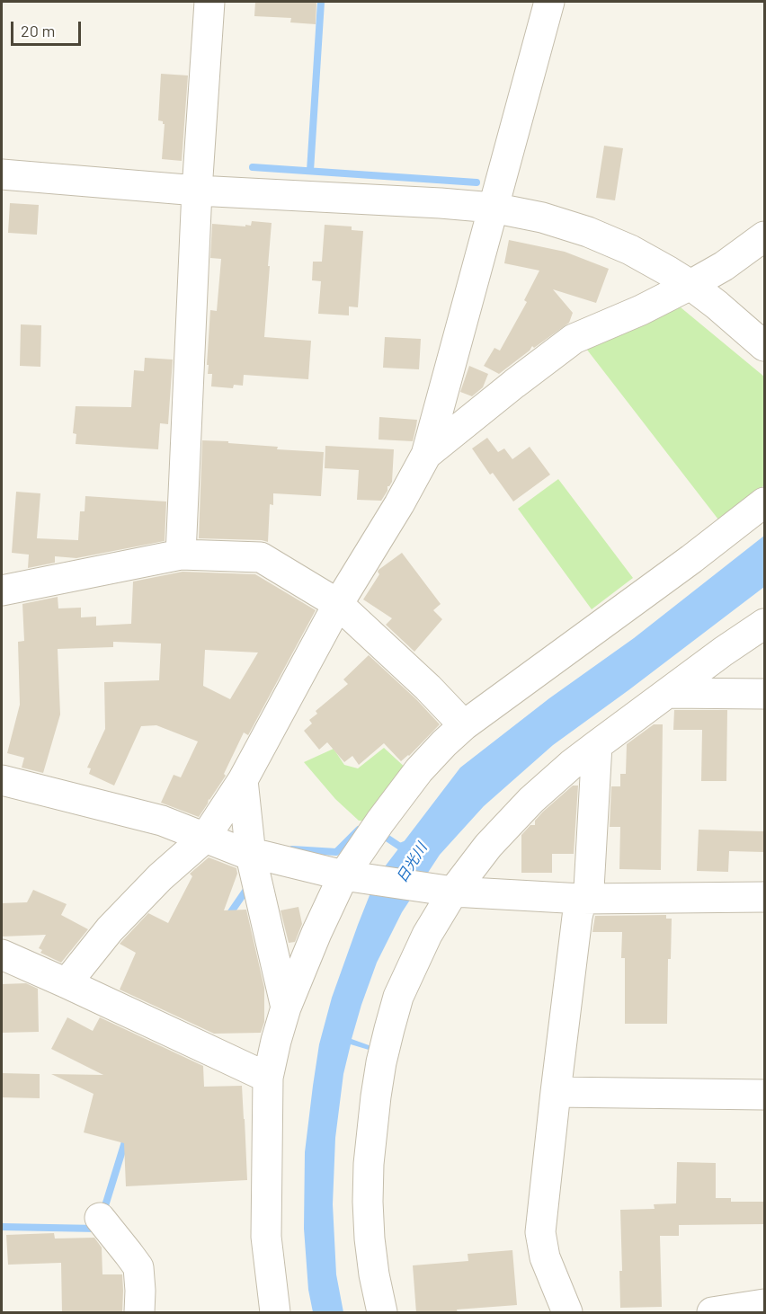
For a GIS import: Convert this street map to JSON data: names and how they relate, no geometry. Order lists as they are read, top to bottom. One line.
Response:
{"water":["日光川"],"scale_bar":"20 m"}
